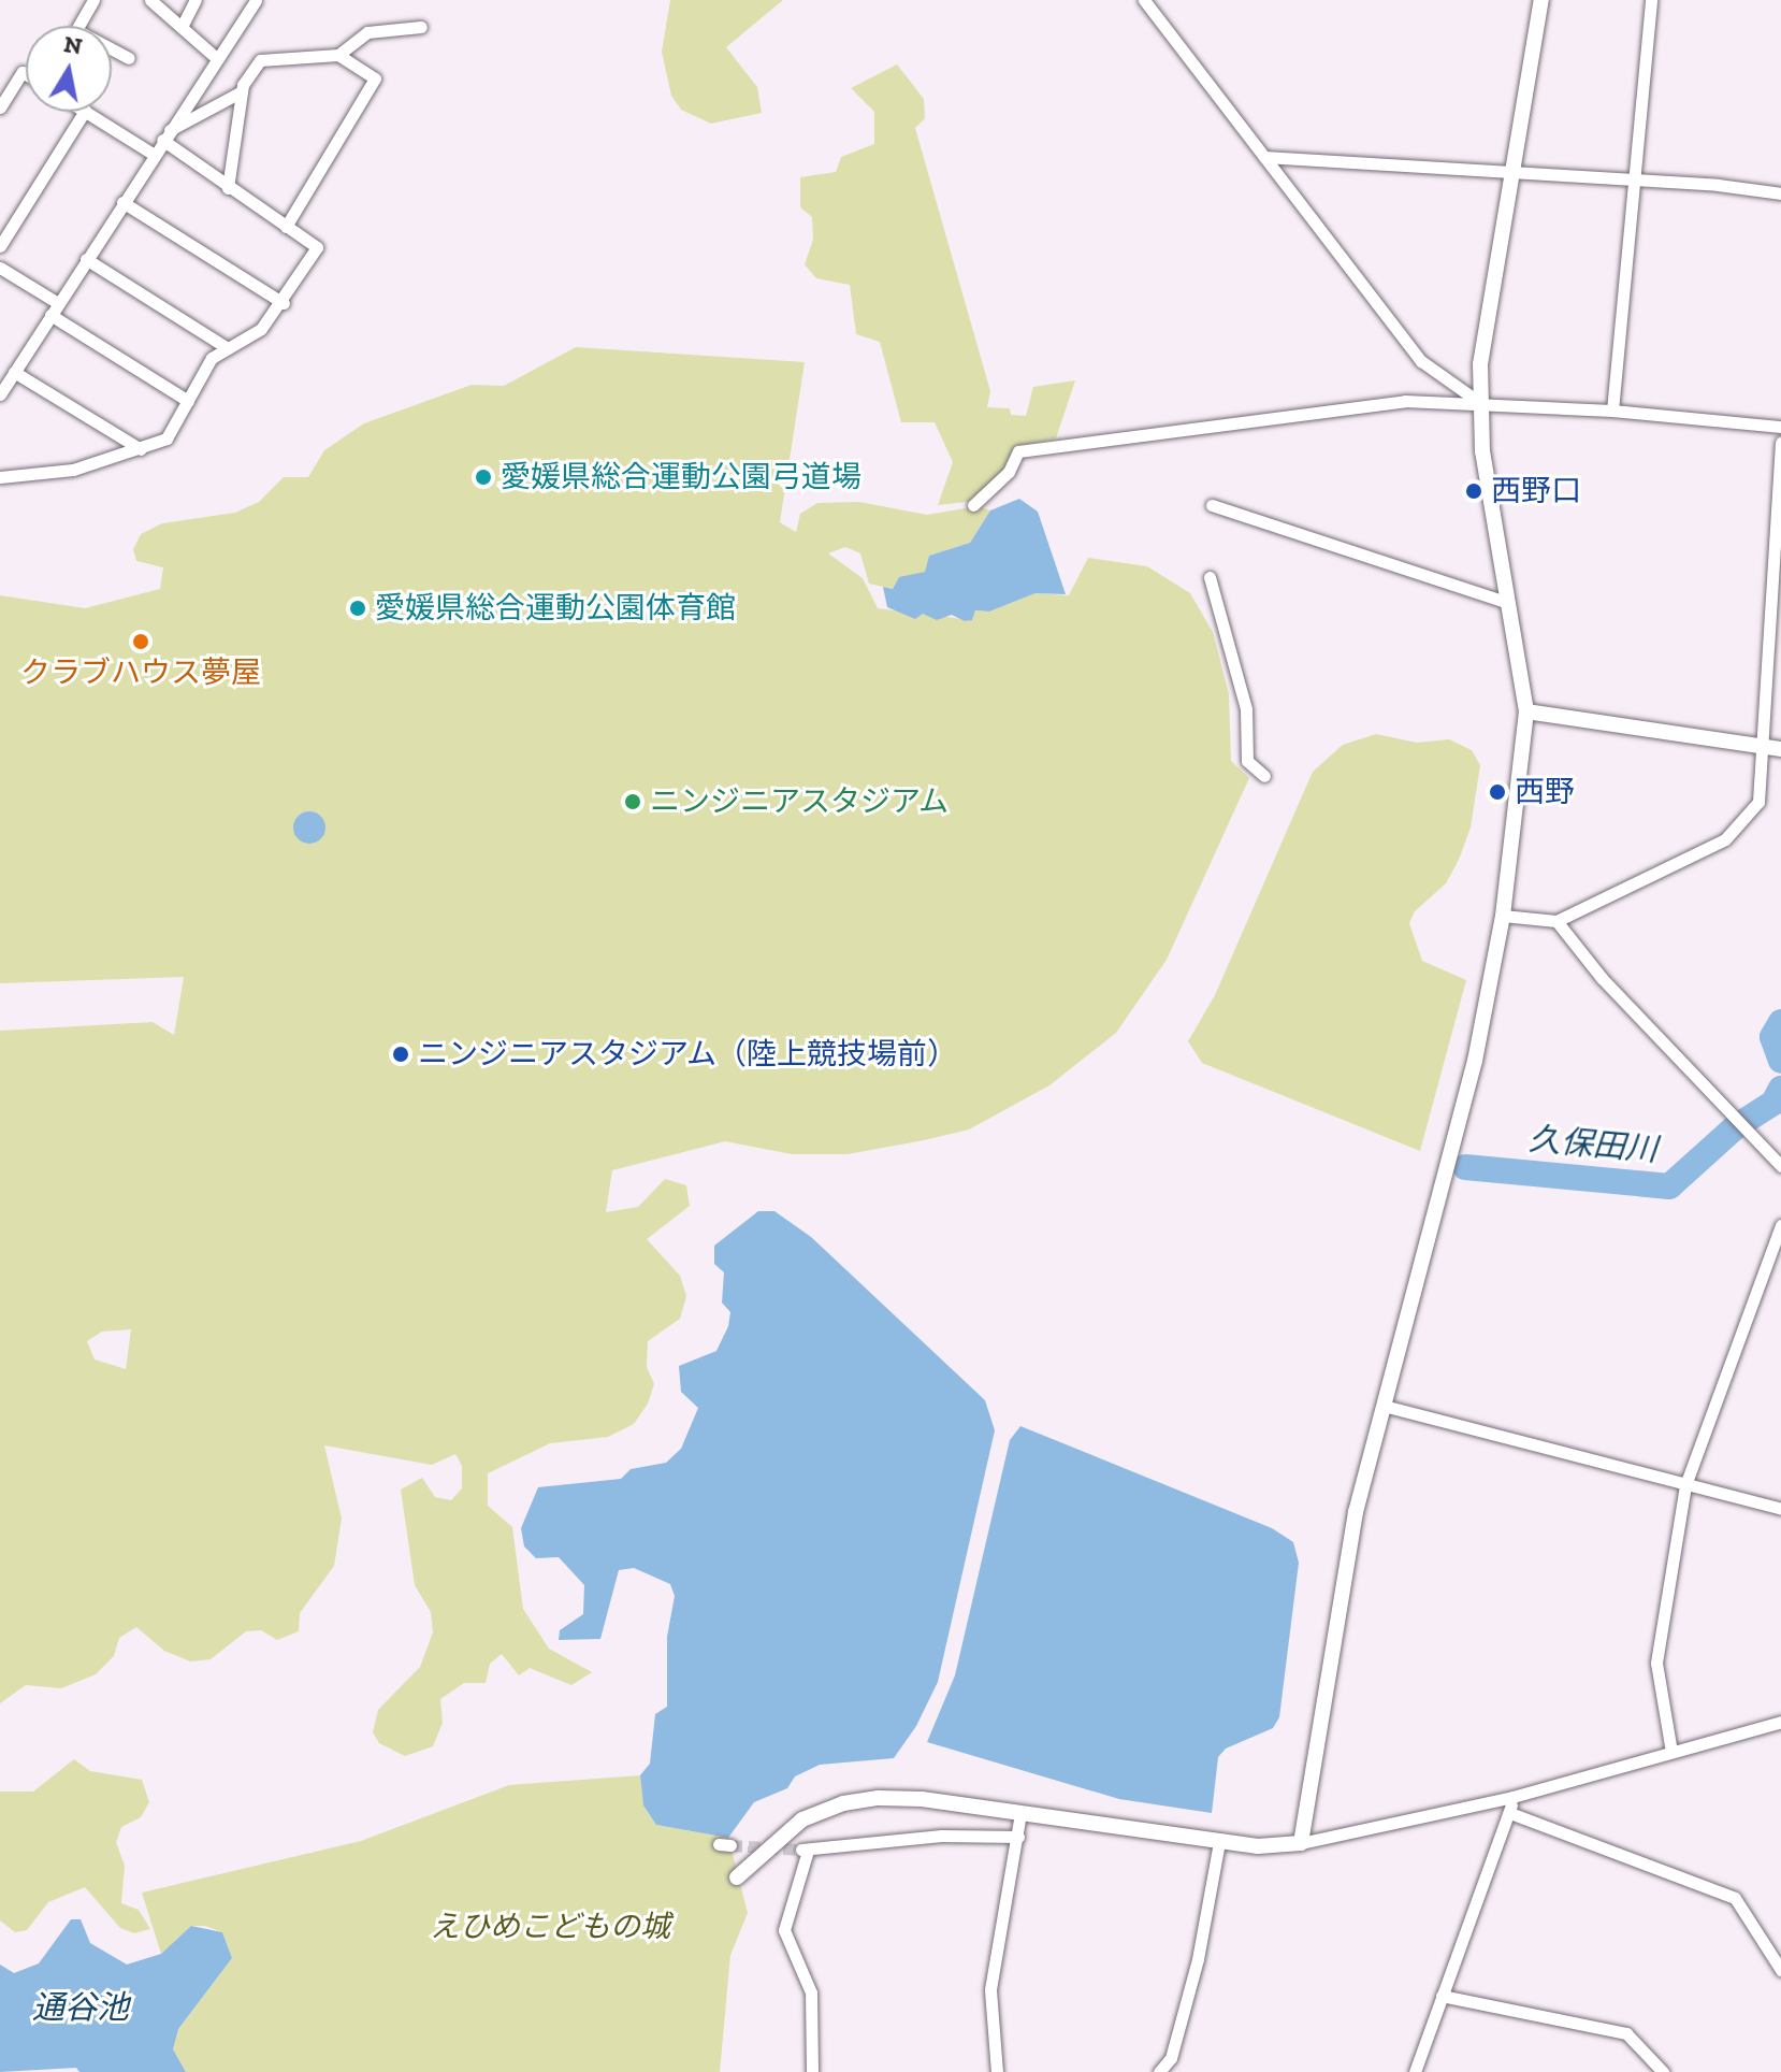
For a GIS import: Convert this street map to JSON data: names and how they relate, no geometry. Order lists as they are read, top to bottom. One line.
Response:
{"water":["久保田川","通谷池"],"parks":["えひめこどもの城"],"places":["愛媛県総合運動公園弓道場","西野口","愛媛県総合運動公園体育館","クラブハウス夢屋","西野","ニンジニアスタジアム","ニンジニアスタジアム（陸上競技場前）"],"north":"top"}
